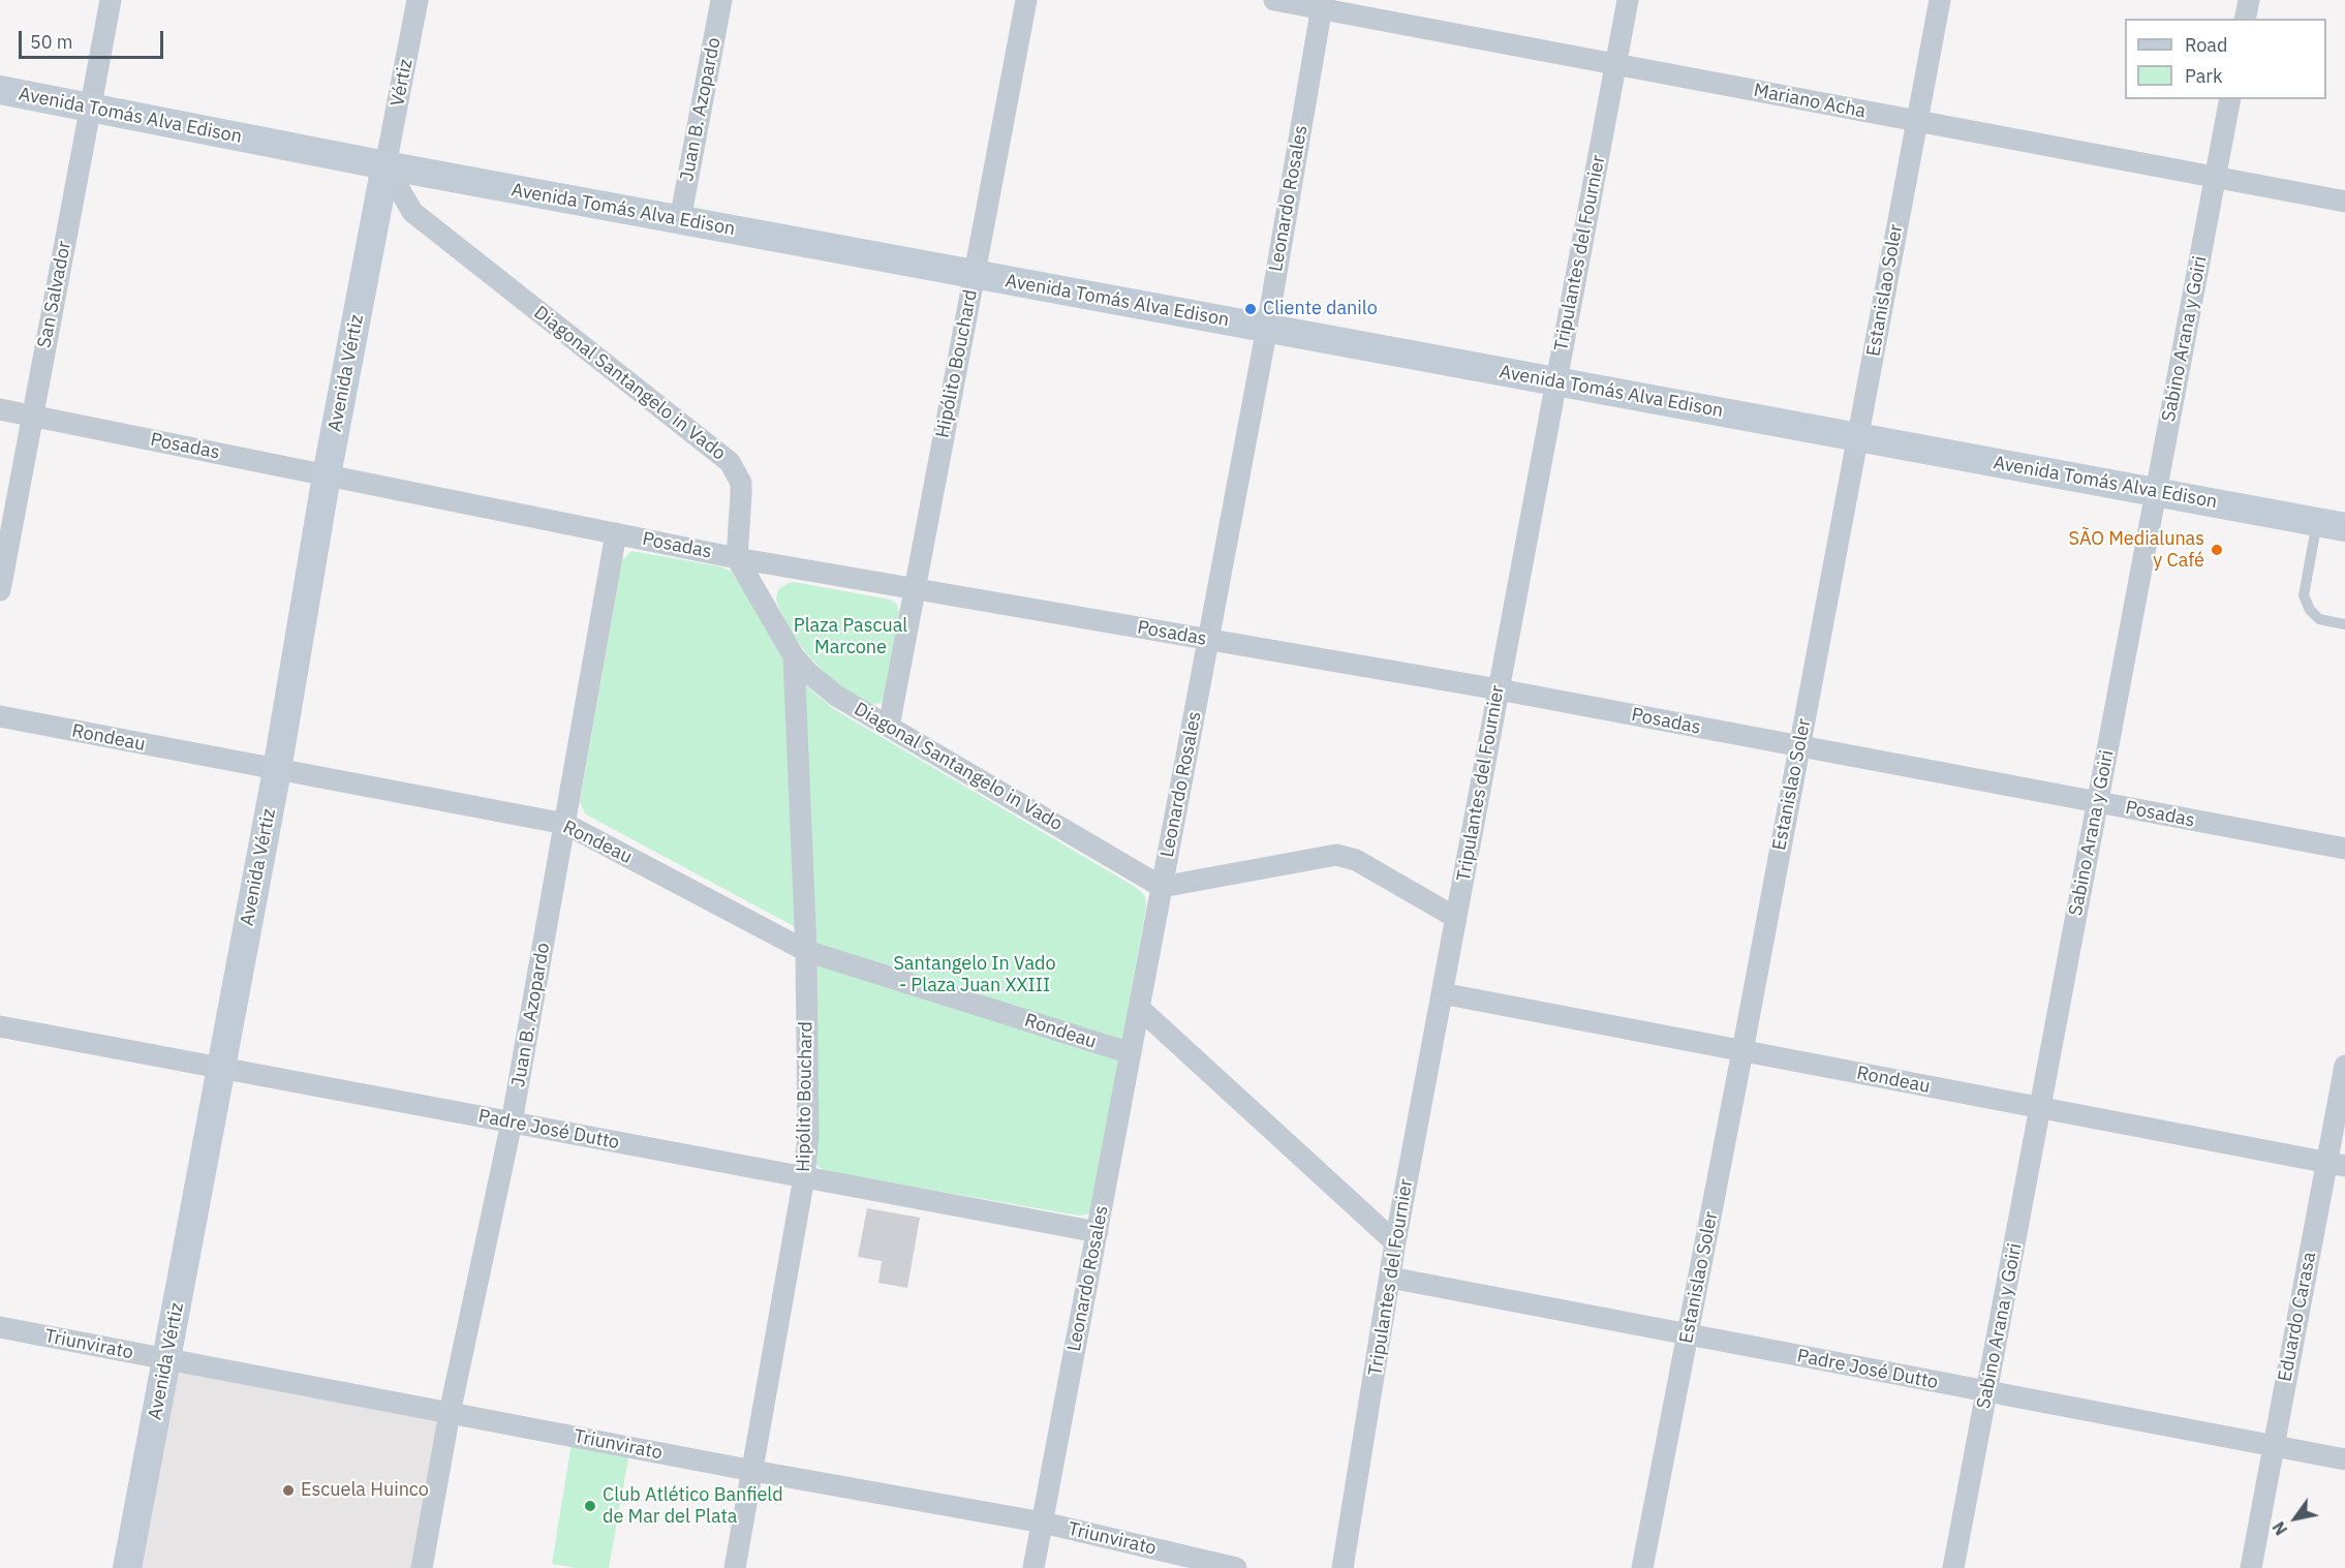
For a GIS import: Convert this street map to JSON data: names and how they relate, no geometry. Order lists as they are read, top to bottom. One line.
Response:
{"streets":{"main road":["Avenida Tomás Alva Edison","Avenida Vértiz"],"street":["Vértiz","Mariano Acha","Juan B. Azopardo","Leonardo Rosales","Tripulantes del Fournier","Estanislao Soler","San Salvador","Sabino Arana y Goiri","Hipólito Bouchard","Diagonal Santangelo in Vado","Posadas","Rondeau","Padre José Dutto","Eduardo Carasa","Triunvirato"]},"crossings":[["Vértiz","Avenida Tomás Alva Edison"],["Vértiz","Avenida Vértiz"],["Vértiz","Diagonal Santangelo in Vado"],["Mariano Acha","Leonardo Rosales"],["Mariano Acha","Tripulantes del Fournier"],["Mariano Acha","Estanislao Soler"],["Mariano Acha","Sabino Arana y Goiri"],["Juan B. Azopardo","Avenida Tomás Alva Edison"],["Juan B. Azopardo","Posadas"],["Juan B. Azopardo","Rondeau"],["Juan B. Azopardo","Padre José Dutto"],["Juan B. Azopardo","Triunvirato"],["Avenida Tomás Alva Edison","Leonardo Rosales"],["Avenida Tomás Alva Edison","Tripulantes del Fournier"],["Avenida Tomás Alva Edison","Estanislao Soler"],["Avenida Tomás Alva Edison","San Salvador"],["Avenida Tomás Alva Edison","Sabino Arana y Goiri"],["Avenida Tomás Alva Edison","Hipólito Bouchard"],["Avenida Tomás Alva Edison","Avenida Vértiz"],["Avenida Tomás Alva Edison","Diagonal Santangelo in Vado"],["Leonardo Rosales","Diagonal Santangelo in Vado"],["Leonardo Rosales","Posadas"],["Leonardo Rosales","Rondeau"],["Leonardo Rosales","Padre José Dutto"],["Leonardo Rosales","Triunvirato"],["Tripulantes del Fournier","Posadas"],["Tripulantes del Fournier","Rondeau"],["Tripulantes del Fournier","Padre José Dutto"],["Estanislao Soler","Posadas"],["Estanislao Soler","Rondeau"],["Estanislao Soler","Padre José Dutto"],["San Salvador","Posadas"],["Sabino Arana y Goiri","Posadas"],["Sabino Arana y Goiri","Rondeau"],["Sabino Arana y Goiri","Padre José Dutto"],["Hipólito Bouchard","Diagonal Santangelo in Vado"],["Hipólito Bouchard","Posadas"],["Hipólito Bouchard","Rondeau"],["Hipólito Bouchard","Padre José Dutto"],["Hipólito Bouchard","Triunvirato"],["Avenida Vértiz","Diagonal Santangelo in Vado"],["Avenida Vértiz","Posadas"],["Avenida Vértiz","Rondeau"],["Avenida Vértiz","Padre José Dutto"],["Avenida Vértiz","Triunvirato"],["Diagonal Santangelo in Vado","Posadas"],["Rondeau","Eduardo Carasa"],["Padre José Dutto","Eduardo Carasa"]],"parks":["Plaza Pascual Marcone","Santangelo In Vado - Plaza Juan XXIII"],"places":["Cliente danilo","SÃO Medialunas y Café","Escuela Huinco","Club Atlético Banfield de Mar del Plata"],"legend":["Road","Park"],"scale_bar":"50 m","north":"bottom left"}
